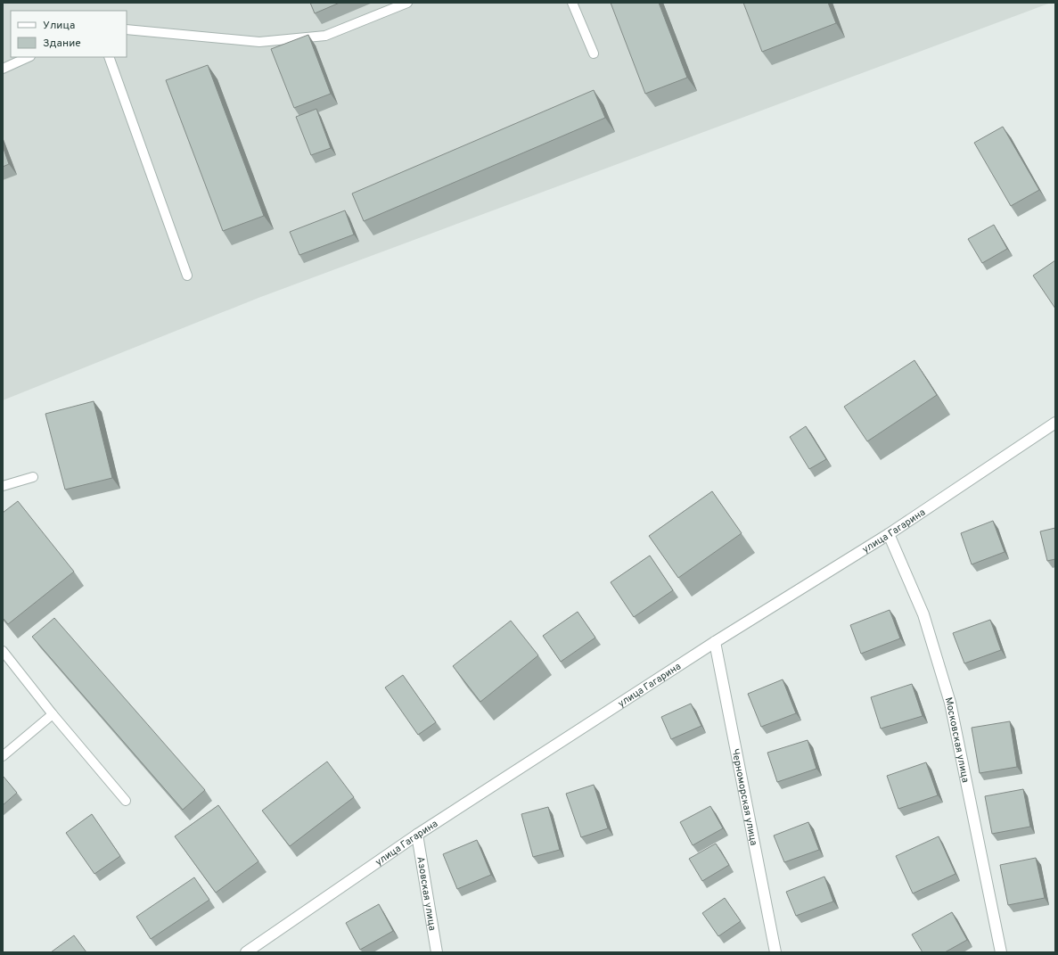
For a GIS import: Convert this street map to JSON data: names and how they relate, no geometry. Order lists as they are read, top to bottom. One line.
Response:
{"streets":{"street":["улица Гагарина","Московская улица","Черноморская улица","Азовская улица"]},"crossings":[["улица Гагарина","Московская улица"],["улица Гагарина","Черноморская улица"],["улица Гагарина","Азовская улица"]],"legend":["Улица","Здание"]}
